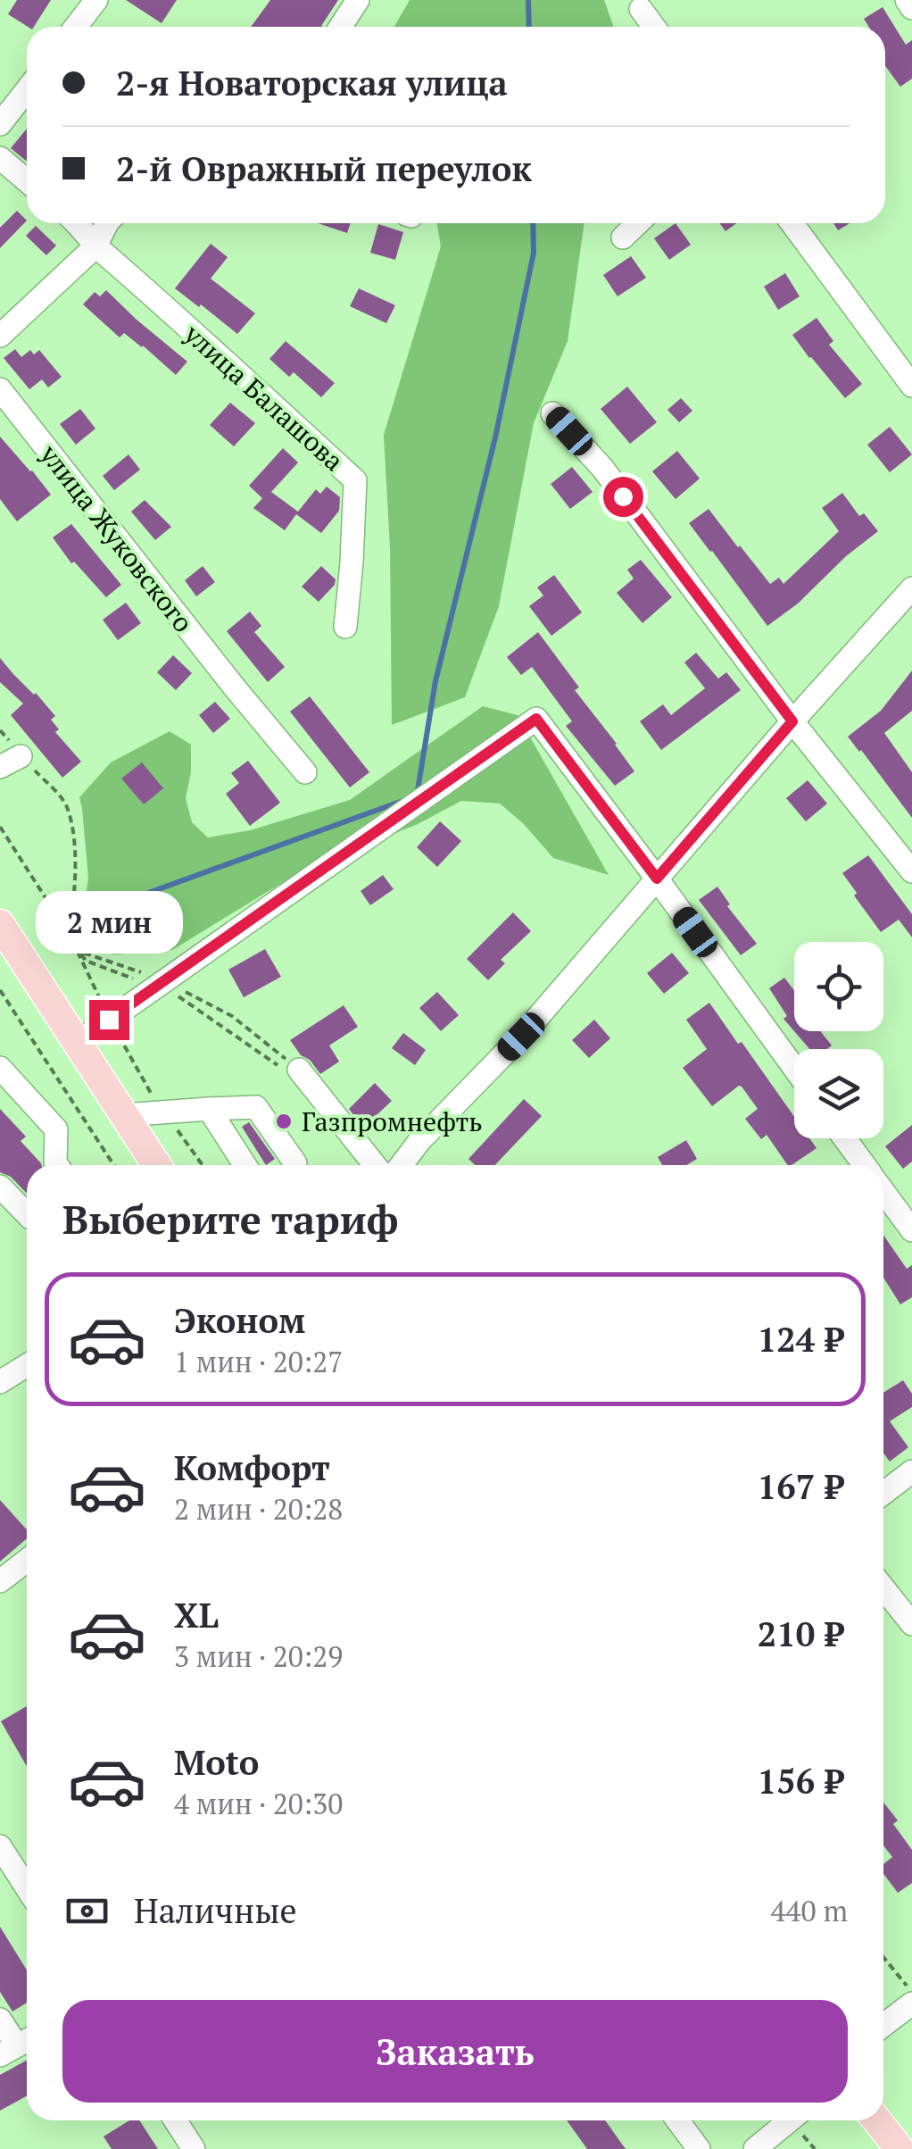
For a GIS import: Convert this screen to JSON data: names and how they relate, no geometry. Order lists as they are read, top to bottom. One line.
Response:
{"streets":{"street":["улица Балашова","улица Жуковского"]},"places":["Газпромнефть"],"page":{"banner":["2-я Новаторская улица","2-й Овражный переулок"],"bubble":"2 мин","heading":"Выберите тариф","list":[{"name":"Эконом","note":"1 мин · 20:27","value":"124 ₽"},{"name":"Комфорт","note":"2 мин · 20:28","value":"167 ₽"},{"name":"XL","note":"3 мин · 20:29","value":"210 ₽"},{"name":"Moto","note":"4 мин · 20:30","value":"156 ₽"}],"pay":["Наличные","440 m"],"buttons":"Заказать"}}
